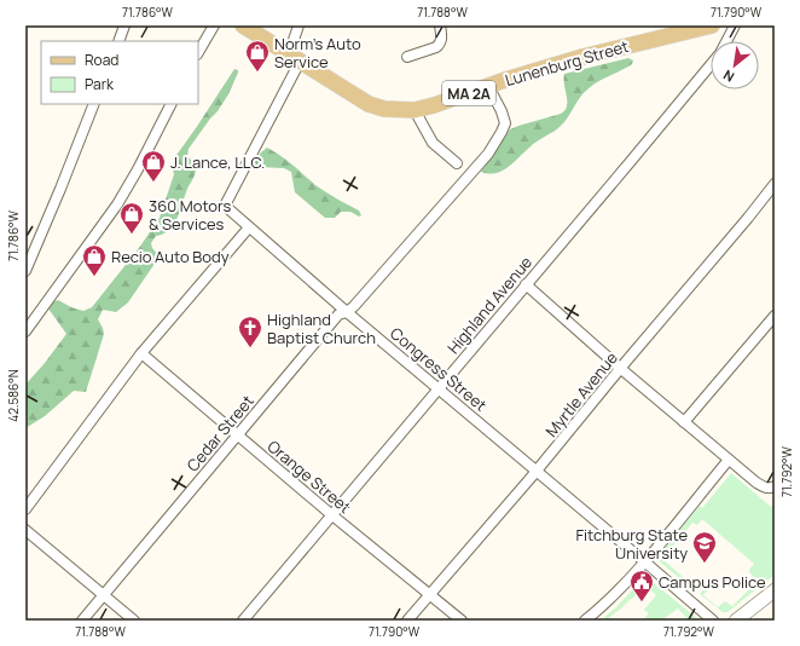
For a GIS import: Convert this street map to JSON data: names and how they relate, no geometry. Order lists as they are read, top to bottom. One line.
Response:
{"streets":{"main road":["Lunenburg Street","MA 2A"],"street":["Highland Avenue","Congress Street","Myrtle Avenue","Cedar Street","Orange Street"]},"crossings":[["Lunenburg Street","Congress Street"],["Lunenburg Street","Cedar Street"],["Highland Avenue","Congress Street"],["Highland Avenue","Orange Street"],["Congress Street","Myrtle Avenue"],["Congress Street","Cedar Street"],["Myrtle Avenue","Orange Street"],["Cedar Street","Orange Street"]],"places":{"shop":["Norm's Auto Service","J. Lance, LLC.","360 Motors & Services","Recio Auto Body"],"church":["Highland Baptist Church"],"school or university":["Fitchburg State University"],"public building":["Campus Police"]},"legend":["Road","Park"],"north":"bottom left","coordinates":["71.786°W","71.788°W","71.790°W","42.586°N","71.792°W"]}
